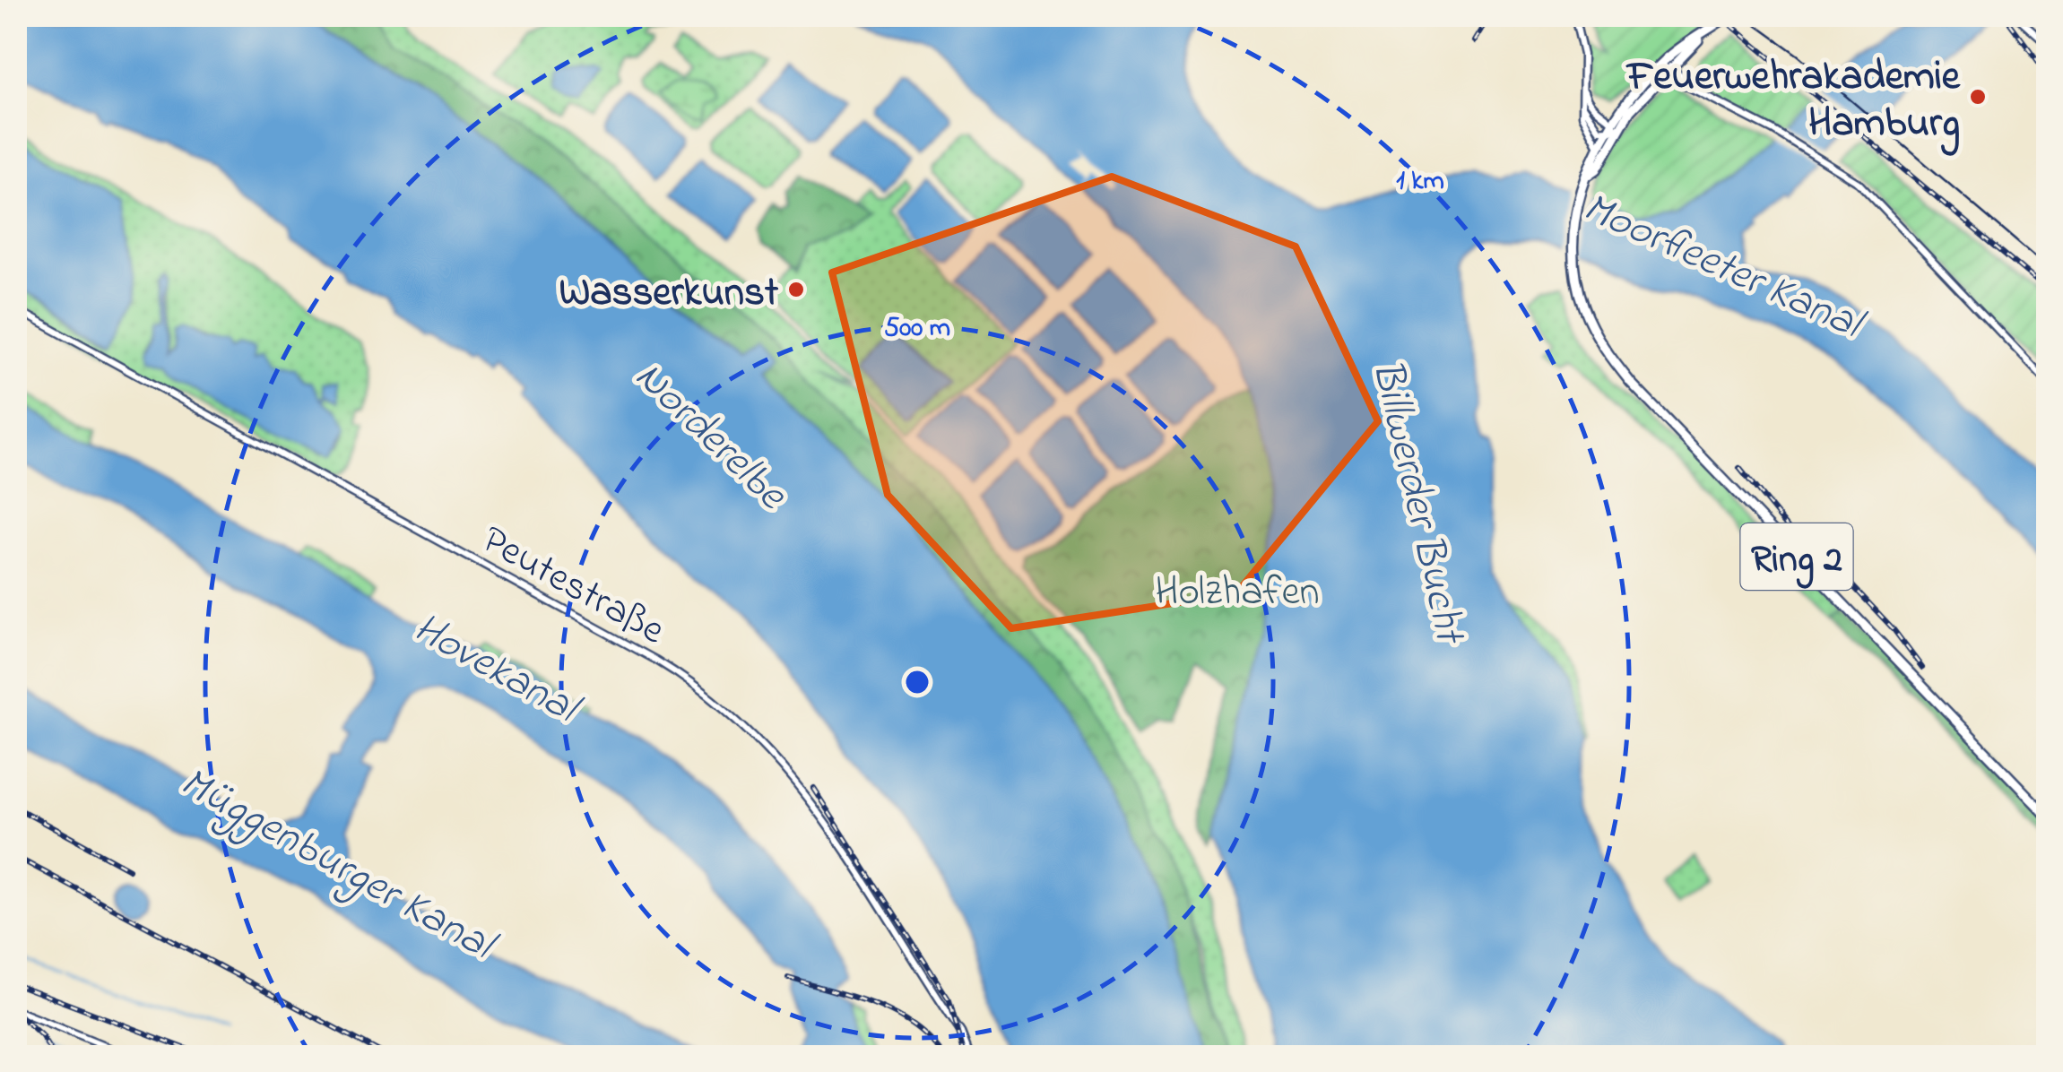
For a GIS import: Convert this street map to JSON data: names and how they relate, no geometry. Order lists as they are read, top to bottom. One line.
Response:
{"streets":{"main road":["Ring 2"],"street":["Peutestraße"]},"water":["Moorfleeter Kanal","Norderelbe","Billwerder Bucht","Hovekanal","Müggenburger Kanal"],"parks":["Holzhafen"],"places":["Feuerwehrakademie Hamburg","Wasserkunst"],"rings":["1 km","500 m"]}
